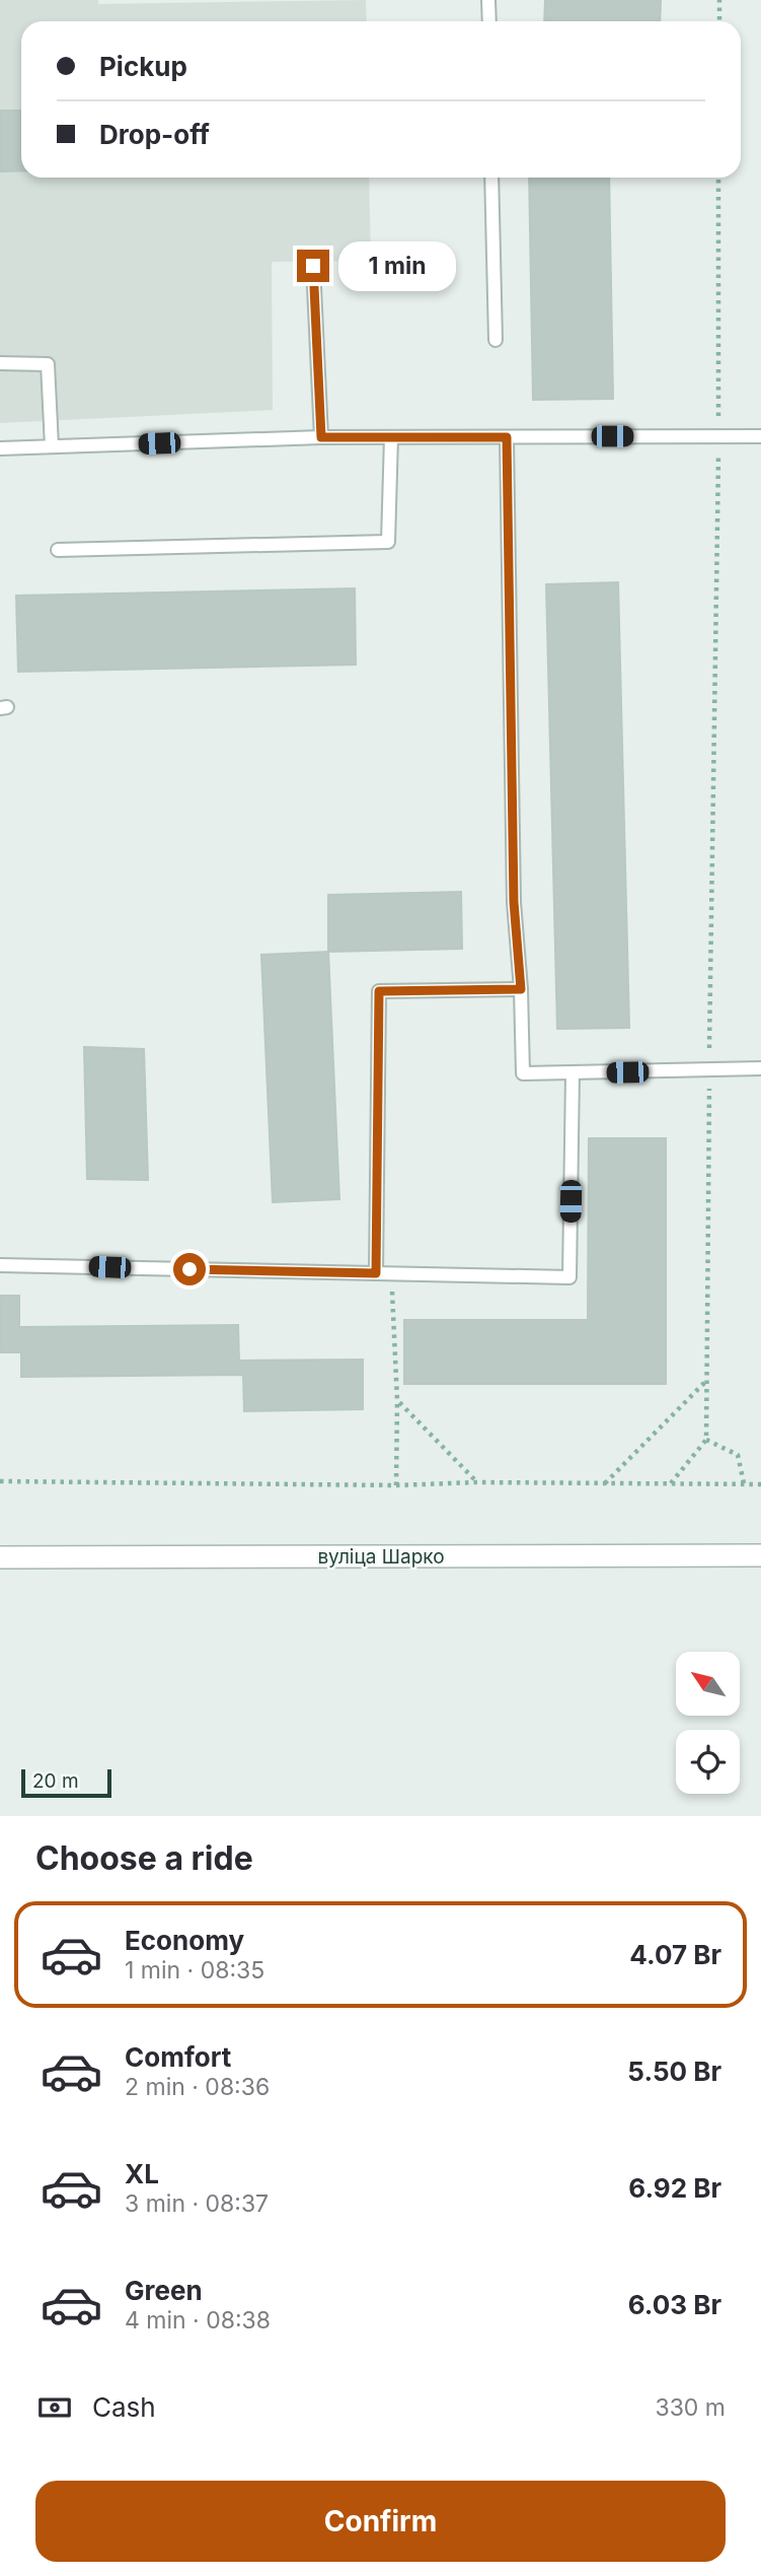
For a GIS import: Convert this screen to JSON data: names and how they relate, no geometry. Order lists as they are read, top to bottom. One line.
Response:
{"streets":{"street":["вуліца Шарко"]},"scale_bar":"20 m","north":"top left","page":{"banner":["Pickup","Drop-off"],"bubble":"1 min","scale":"20 m","heading":"Choose a ride","list":[{"name":"Economy","note":"1 min · 08:35","value":"4.07 Br"},{"name":"Comfort","note":"2 min · 08:36","value":"5.50 Br"},{"name":"XL","note":"3 min · 08:37","value":"6.92 Br"},{"name":"Green","note":"4 min · 08:38","value":"6.03 Br"}],"pay":["Cash","330 m"],"buttons":"Confirm"}}
